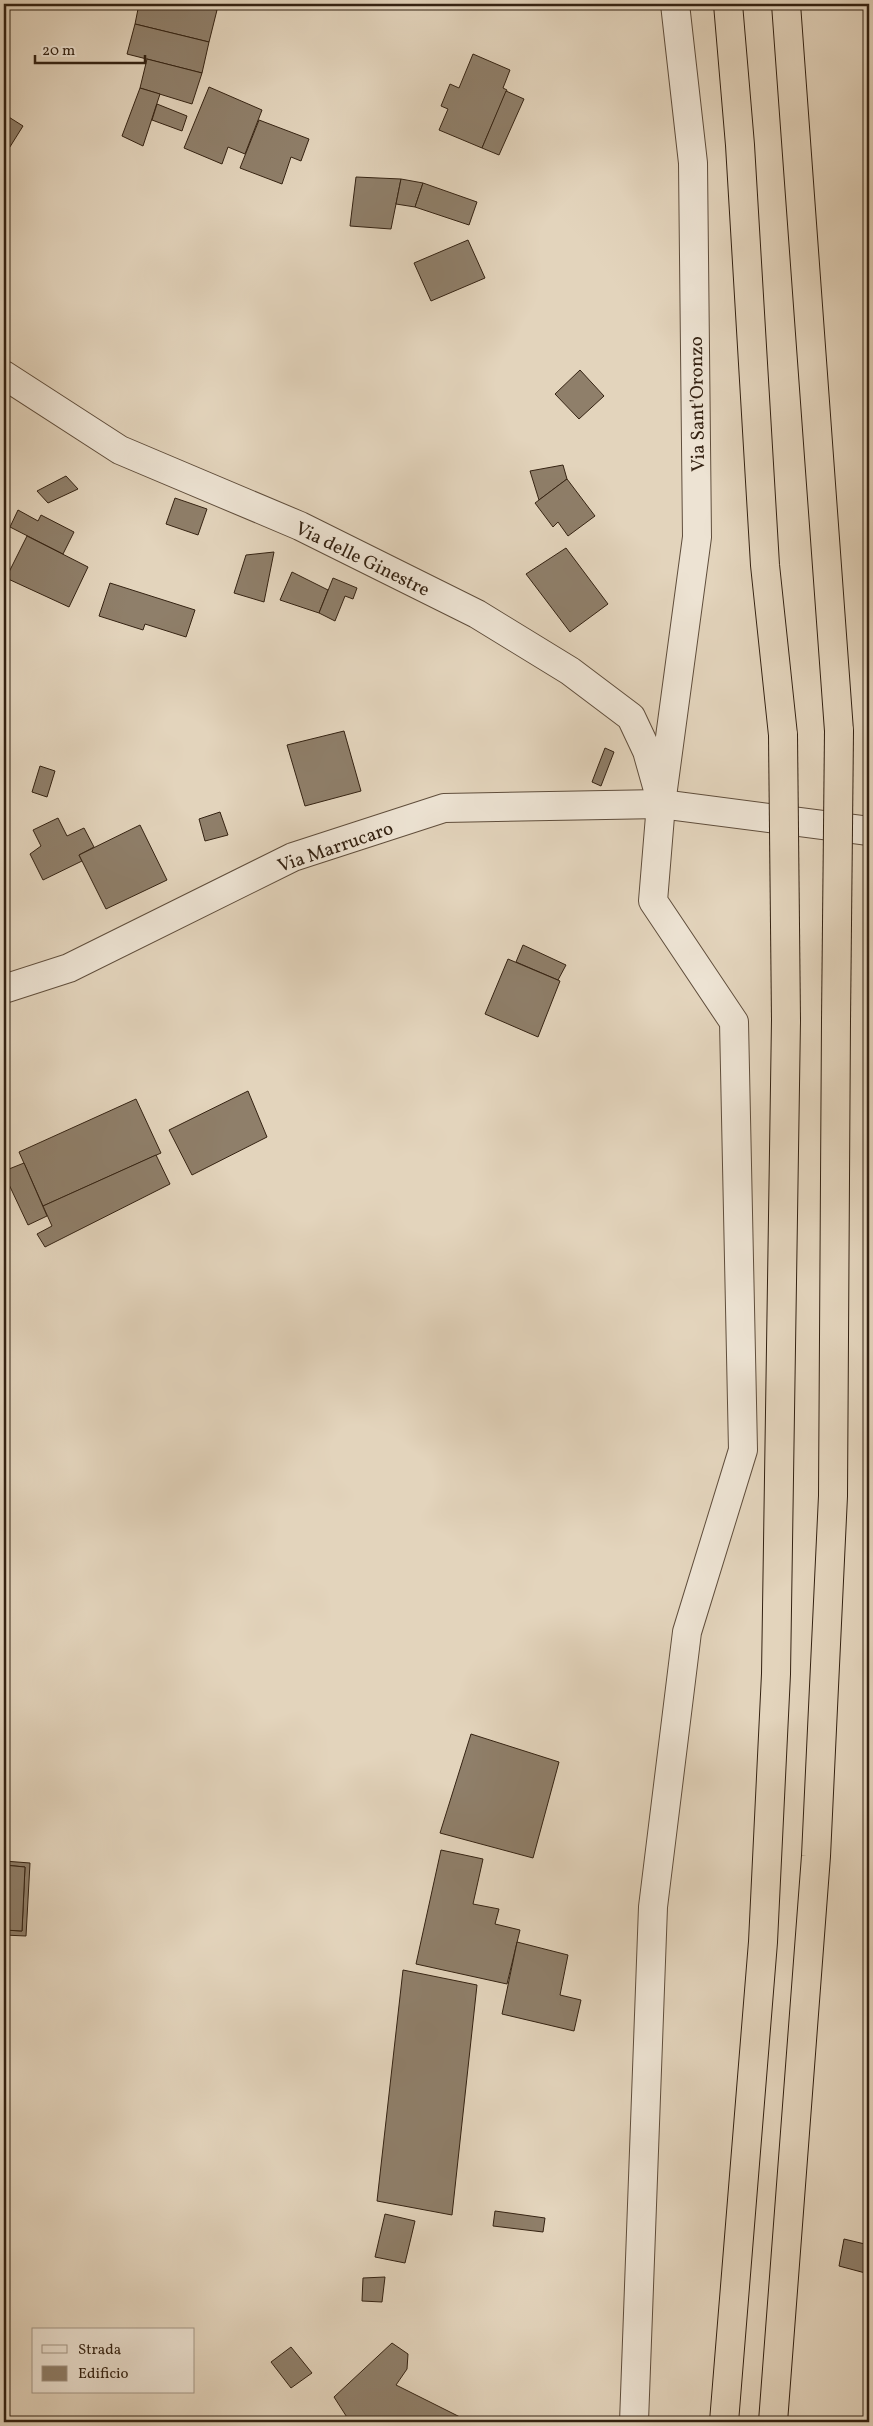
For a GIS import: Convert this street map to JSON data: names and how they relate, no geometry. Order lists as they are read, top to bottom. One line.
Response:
{"streets":{"street":["Via Sant'Oronzo","Via delle Ginestre","Via Marrucaro"]},"crossings":[["Via Sant'Oronzo","Via delle Ginestre"],["Via Sant'Oronzo","Via Marrucaro"],["Via delle Ginestre","Via Marrucaro"]],"legend":["Strada","Edificio"],"scale_bar":"20 m"}
